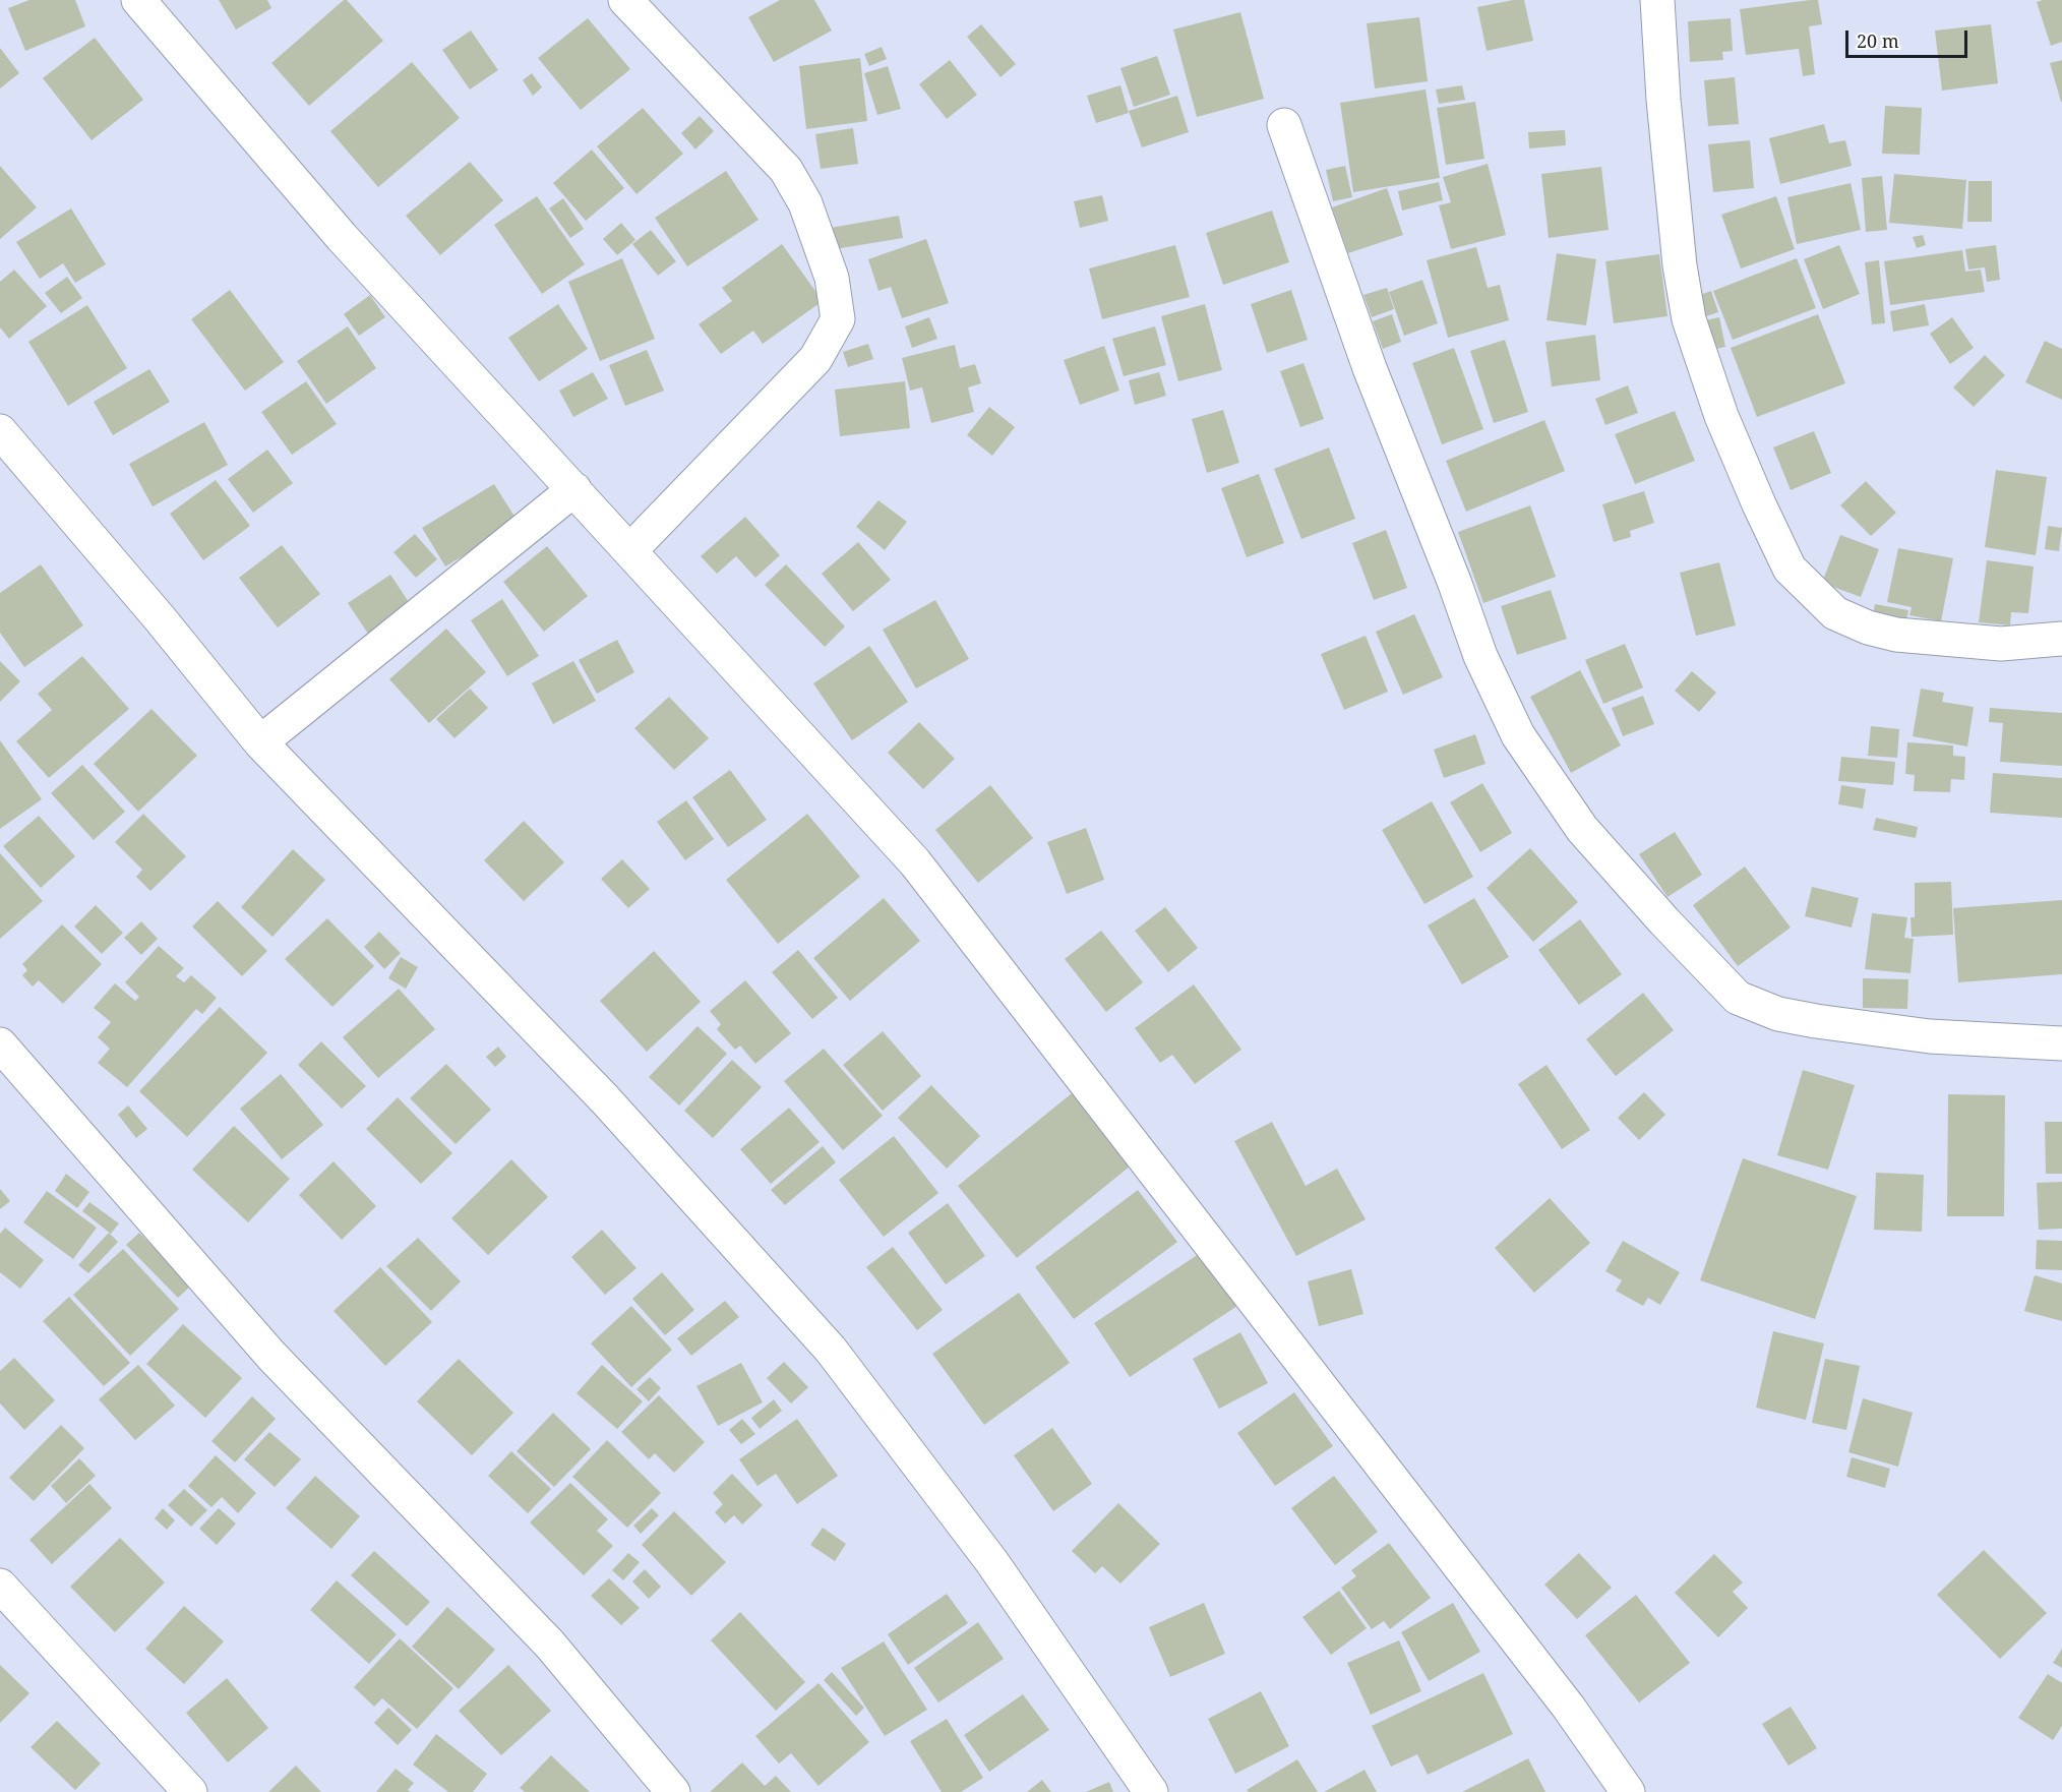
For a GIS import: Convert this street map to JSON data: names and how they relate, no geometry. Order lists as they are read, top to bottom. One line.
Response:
{"scale_bar":"20 m"}
